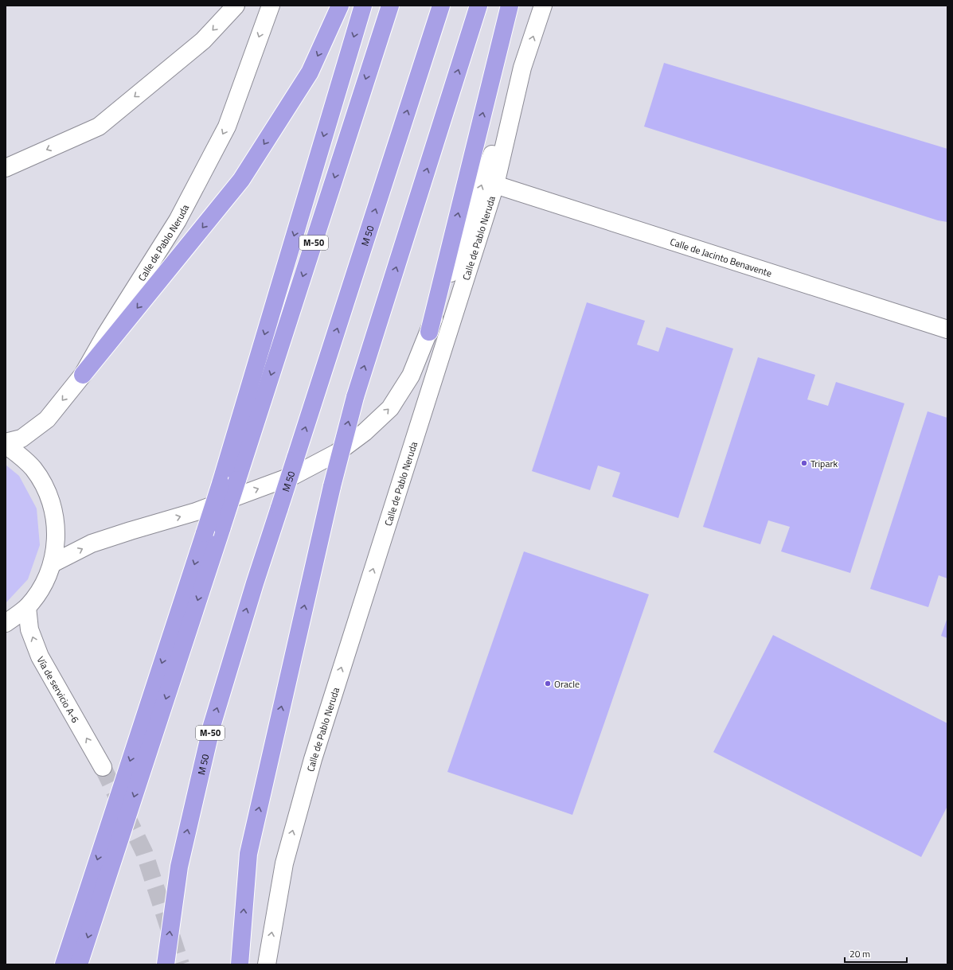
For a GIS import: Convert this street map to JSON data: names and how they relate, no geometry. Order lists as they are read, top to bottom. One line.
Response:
{"streets":{"highway":["M 50","M-50"],"street":["Calle de Pablo Neruda","Calle de Jacinto Benavente","Vía de servicio A-6"]},"crossings":[["Calle de Pablo Neruda","Calle de Jacinto Benavente"]],"one_way":["Vía de servicio A-6"],"places":["Tripark","Oracle"],"scale_bar":"20 m"}
